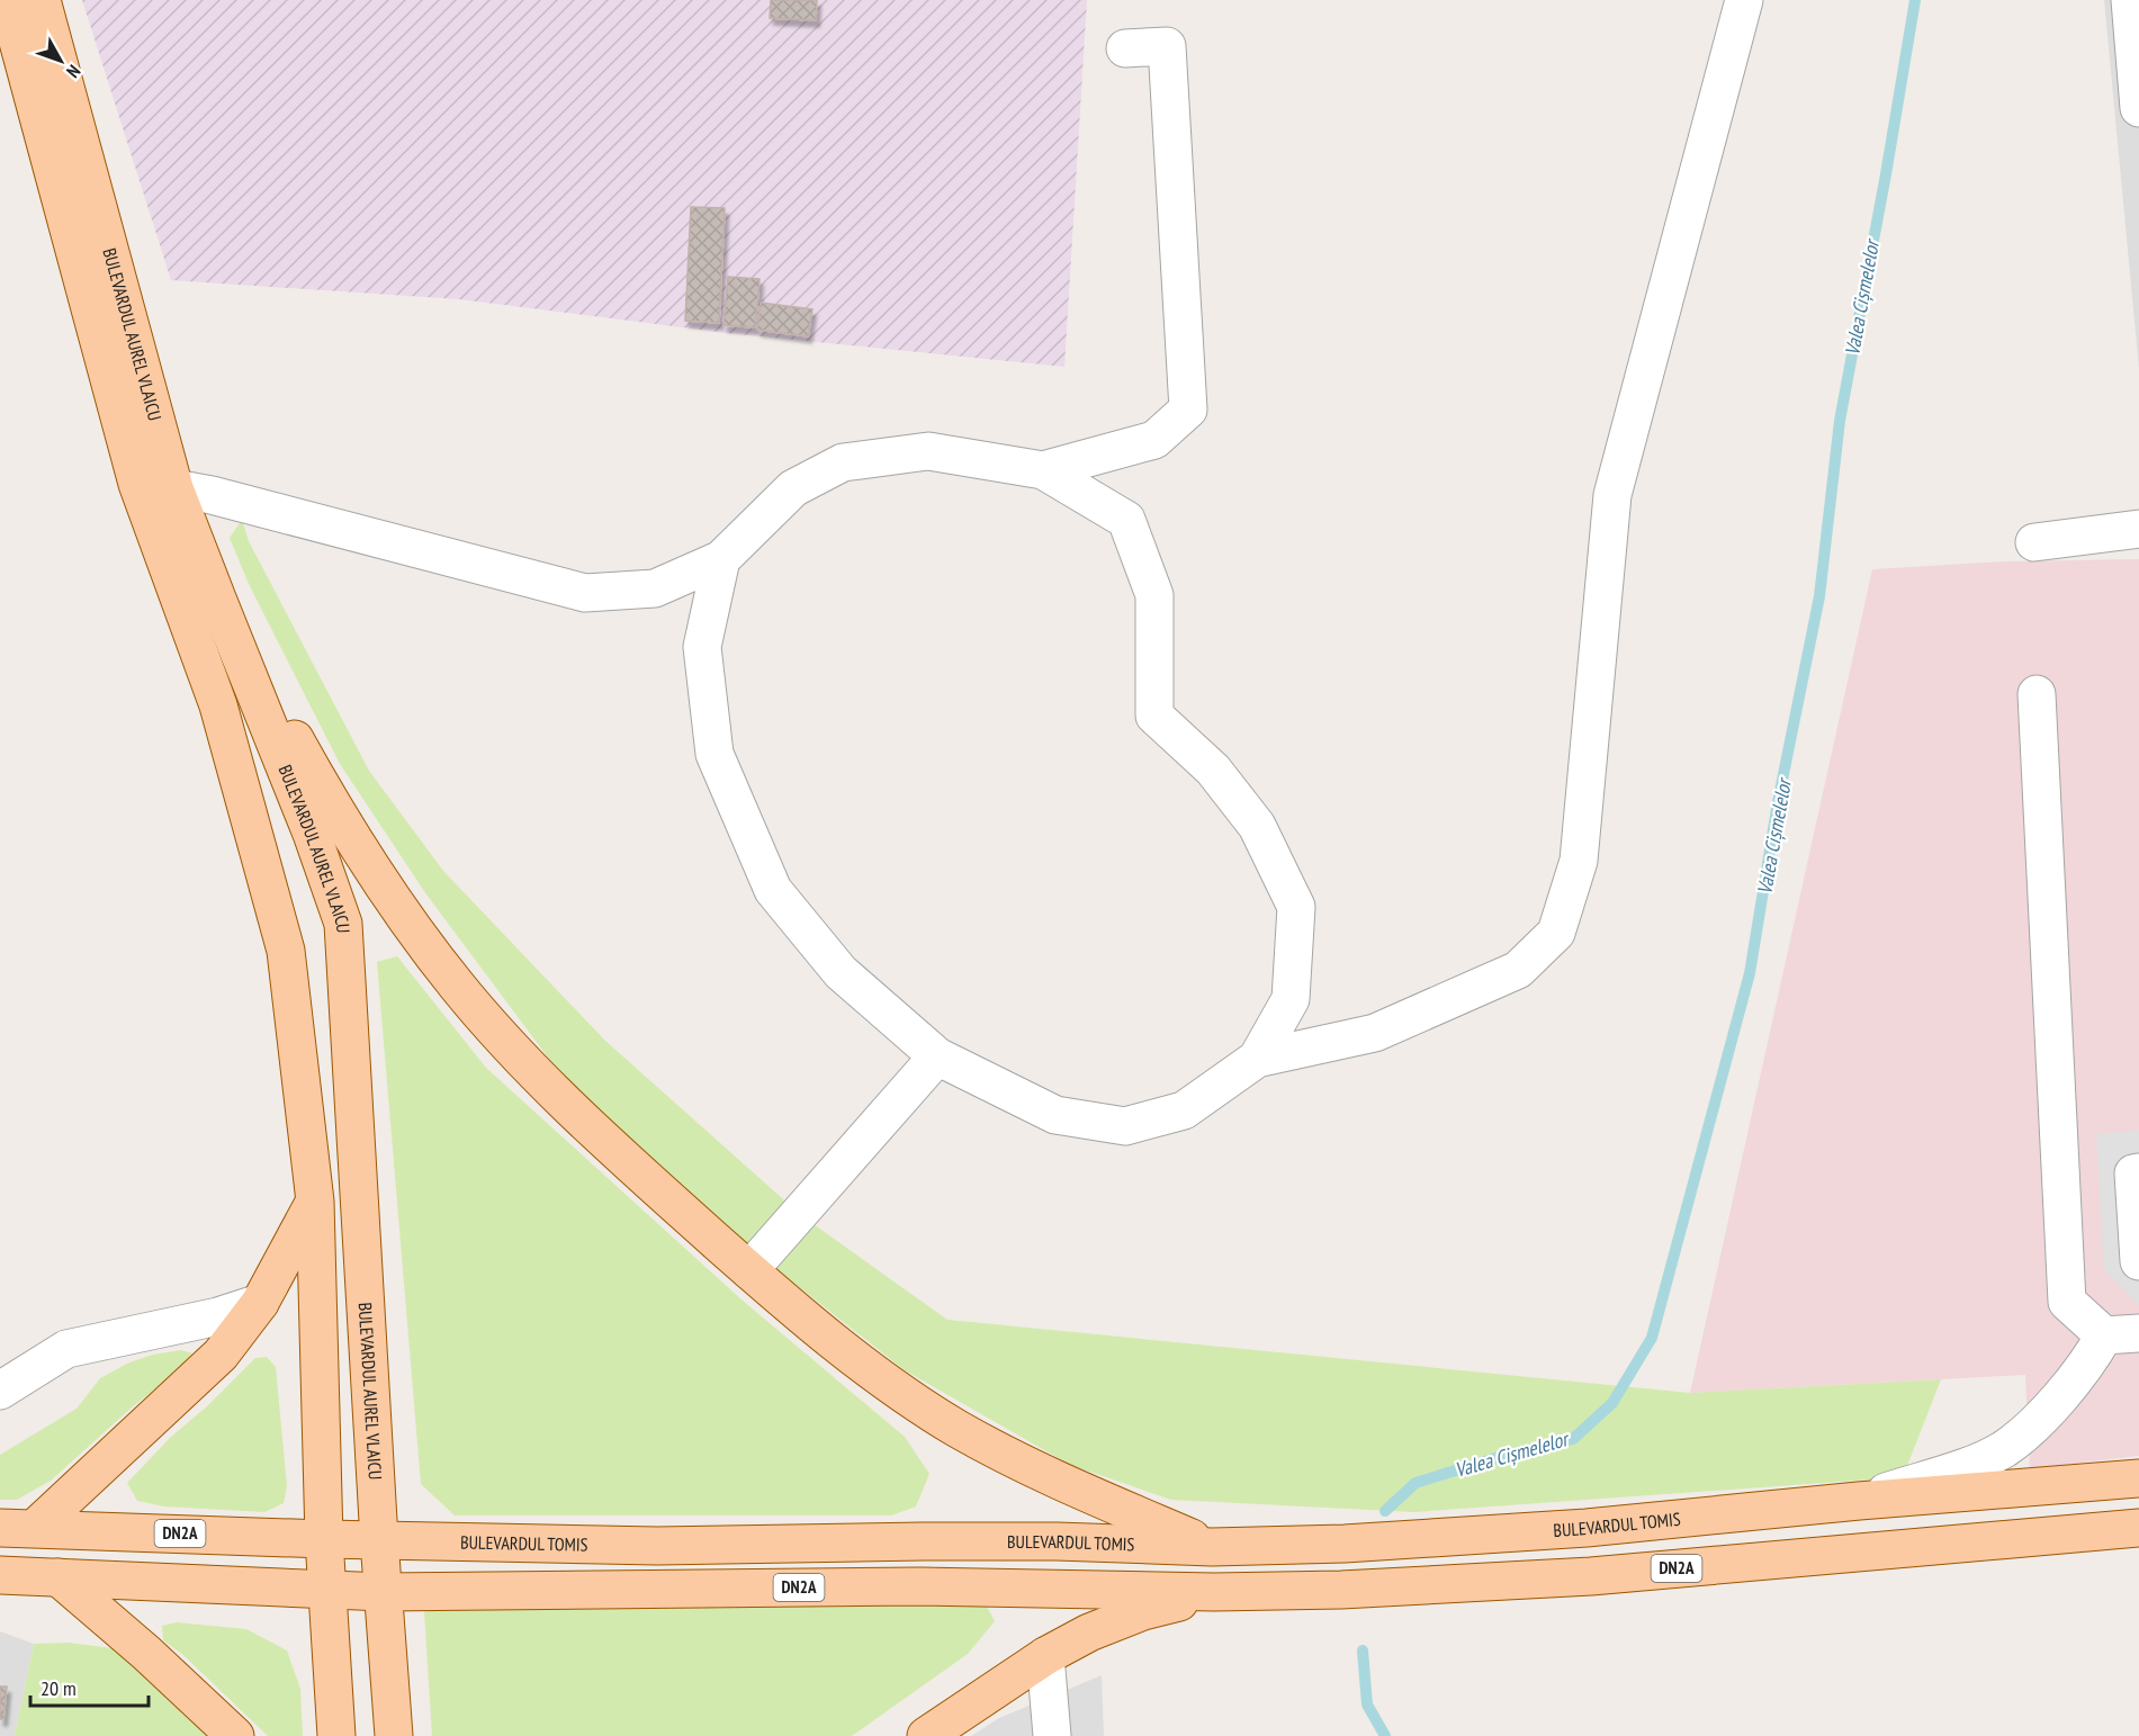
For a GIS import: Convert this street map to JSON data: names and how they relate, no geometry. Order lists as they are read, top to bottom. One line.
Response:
{"streets":{"main road":["BULEVARDUL AUREL VLAICU","BULEVARDUL TOMIS","DN2A"]},"crossings":[["BULEVARDUL AUREL VLAICU","BULEVARDUL TOMIS"],["BULEVARDUL AUREL VLAICU","DN2A"]],"water":["Valea Cișmelelor"],"scale_bar":"20 m","north":"bottom right"}
